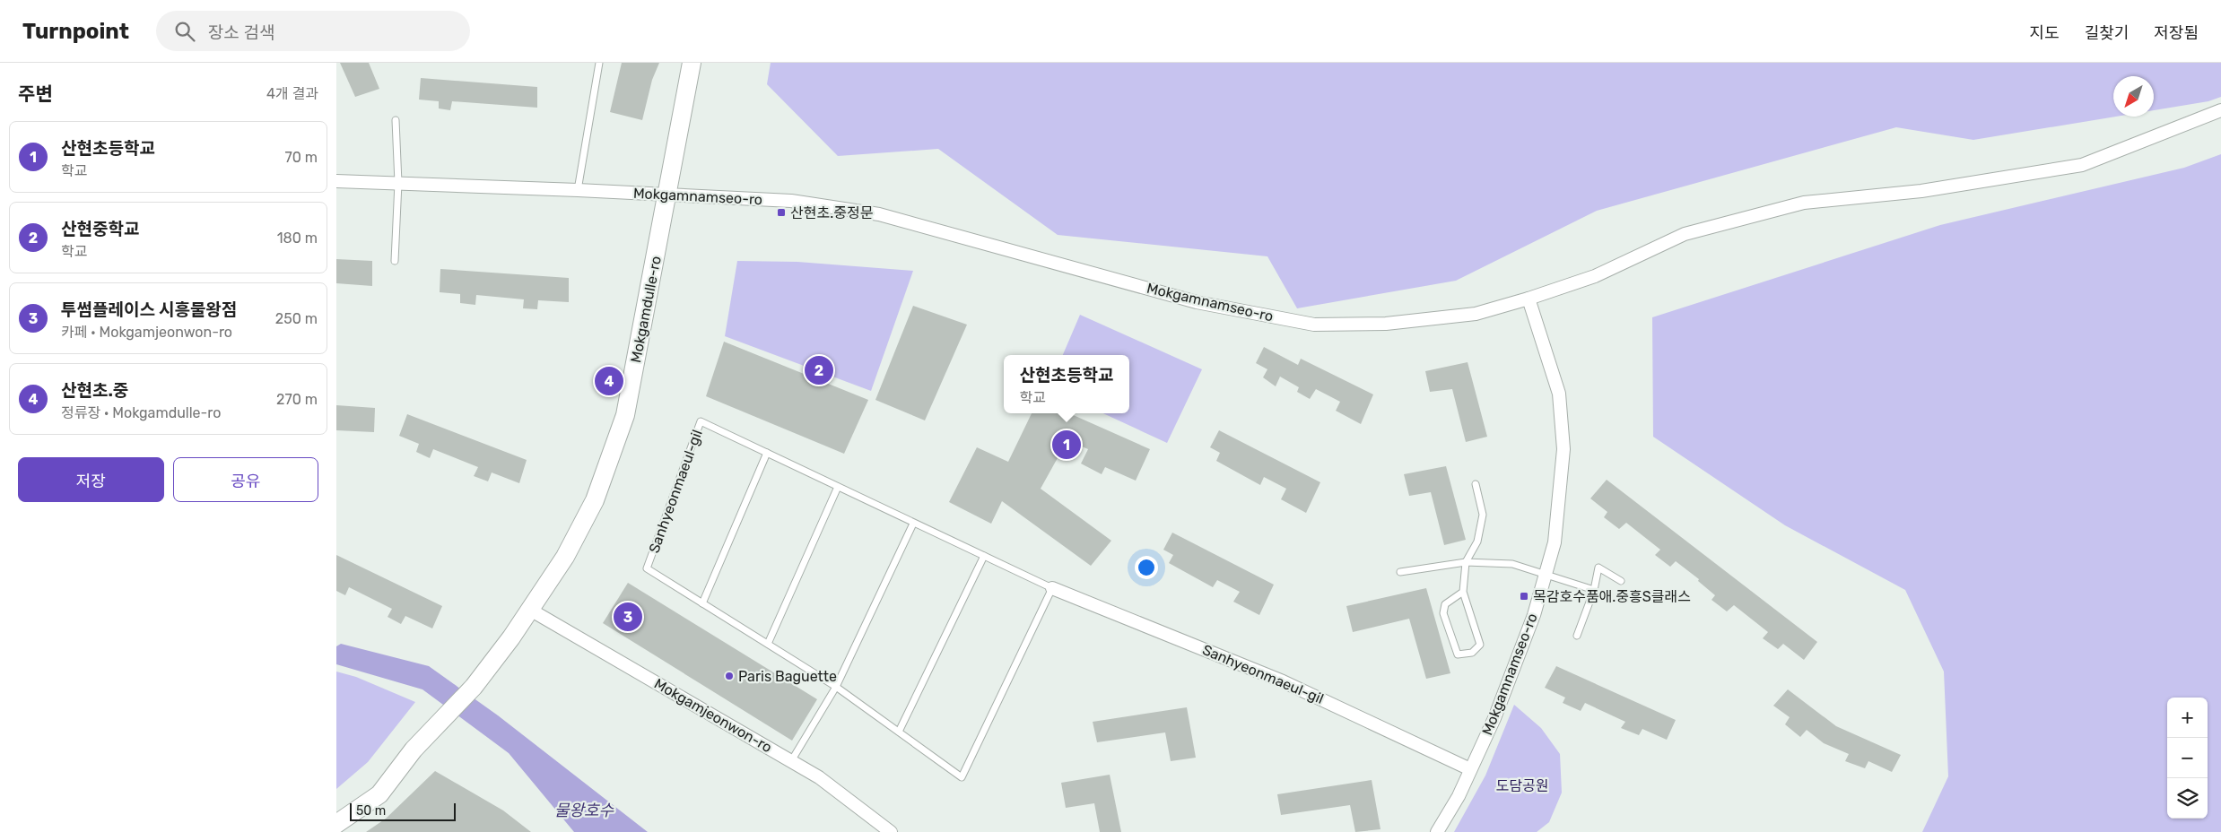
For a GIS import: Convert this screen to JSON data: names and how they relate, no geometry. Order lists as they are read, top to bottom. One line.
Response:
{"streets":{"street":["Mokgamnamseo-ro","Mokgamdulle-ro","Sanhyeonmaeul-gil","Mokgamjeonwon-ro"]},"crossings":[["Mokgamnamseo-ro","Mokgamdulle-ro"],["Mokgamnamseo-ro","Sanhyeonmaeul-gil"],["Mokgamdulle-ro","Mokgamjeonwon-ro"]],"water":["물왕호수"],"parks":["도담공원"],"places":{"transit":["산현초.중정문","목감호수품애.중흥S클래스"],"other":["Paris Baguette"]},"scale_bar":"50 m","north":"bottom left","page":{"header":"Turnpoint","search":"장소 검색","nav":["지도","길찾기","저장됨"],"heading":["주변","4개 결과"],"list":[{"mark":"1","name":"산현초등학교","note":"학교","value":"70 m"},{"mark":"2","name":"산현중학교","note":"학교","value":"180 m"},{"mark":"3","name":"투썸플레이스 시흥물왕점","note":"카페 · Mokgamjeonwon-ro","value":"250 m"},{"mark":"4","name":"산현초.중","note":"정류장 · Mokgamdulle-ro","value":"270 m"}],"pins":["2","4","1","3"],"popup":["산현초등학교","학교"],"buttons":["저장","공유"],"map_buttons":["+","−"],"scale":"50 m"}}
